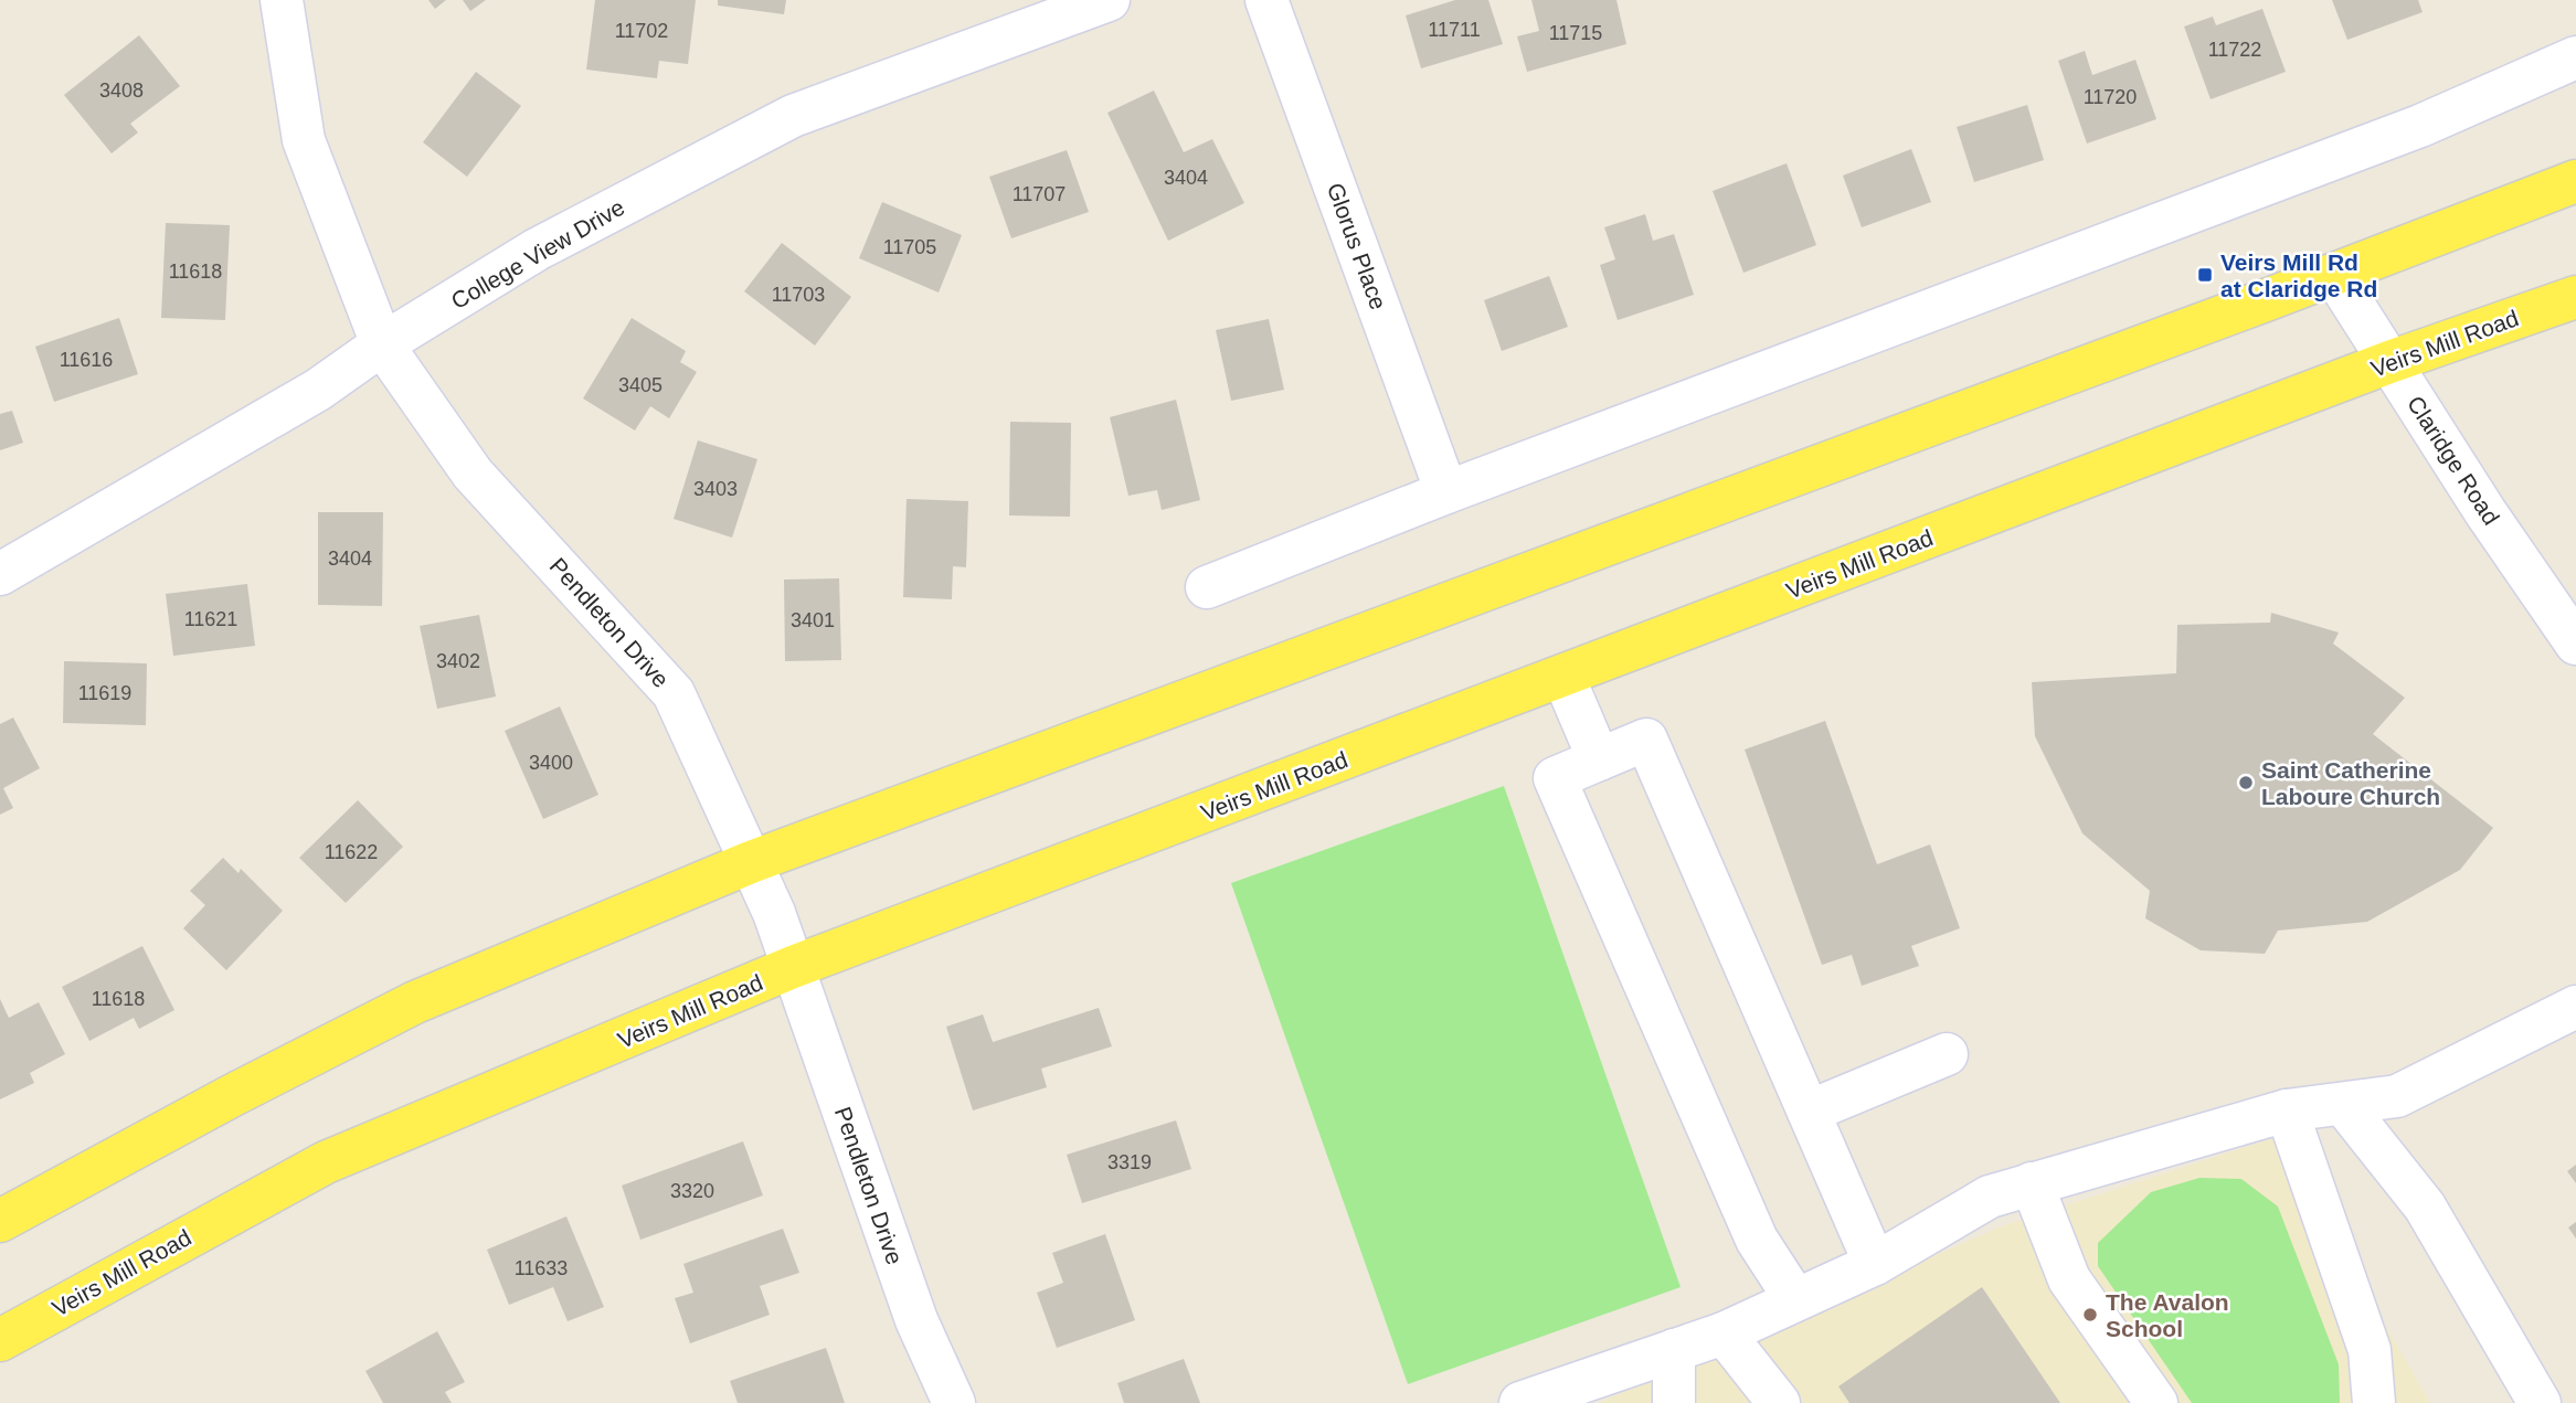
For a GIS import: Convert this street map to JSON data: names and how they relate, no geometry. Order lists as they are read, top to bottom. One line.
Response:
{"streets":{"main road":["Veirs Mill Road"],"street":["Glorus Place","College View Drive","Claridge Road","Pendleton Drive"]},"crossings":[["College View Drive","Pendleton Drive"],["Veirs Mill Road","Claridge Road"],["Veirs Mill Road","Pendleton Drive"]],"places":{"transit":["Veirs Mill Rd at Claridge Rd"],"other":["Saint Catherine Laboure Church","The Avalon School"]},"house_numbers":["11711","11702","11715","11722","3408","11720","3404","11707","11705","11618","11703","11616","3405","3403","3404","11621","3401","3402","11619","3400","11622","11618","3319","3320","11633"]}
